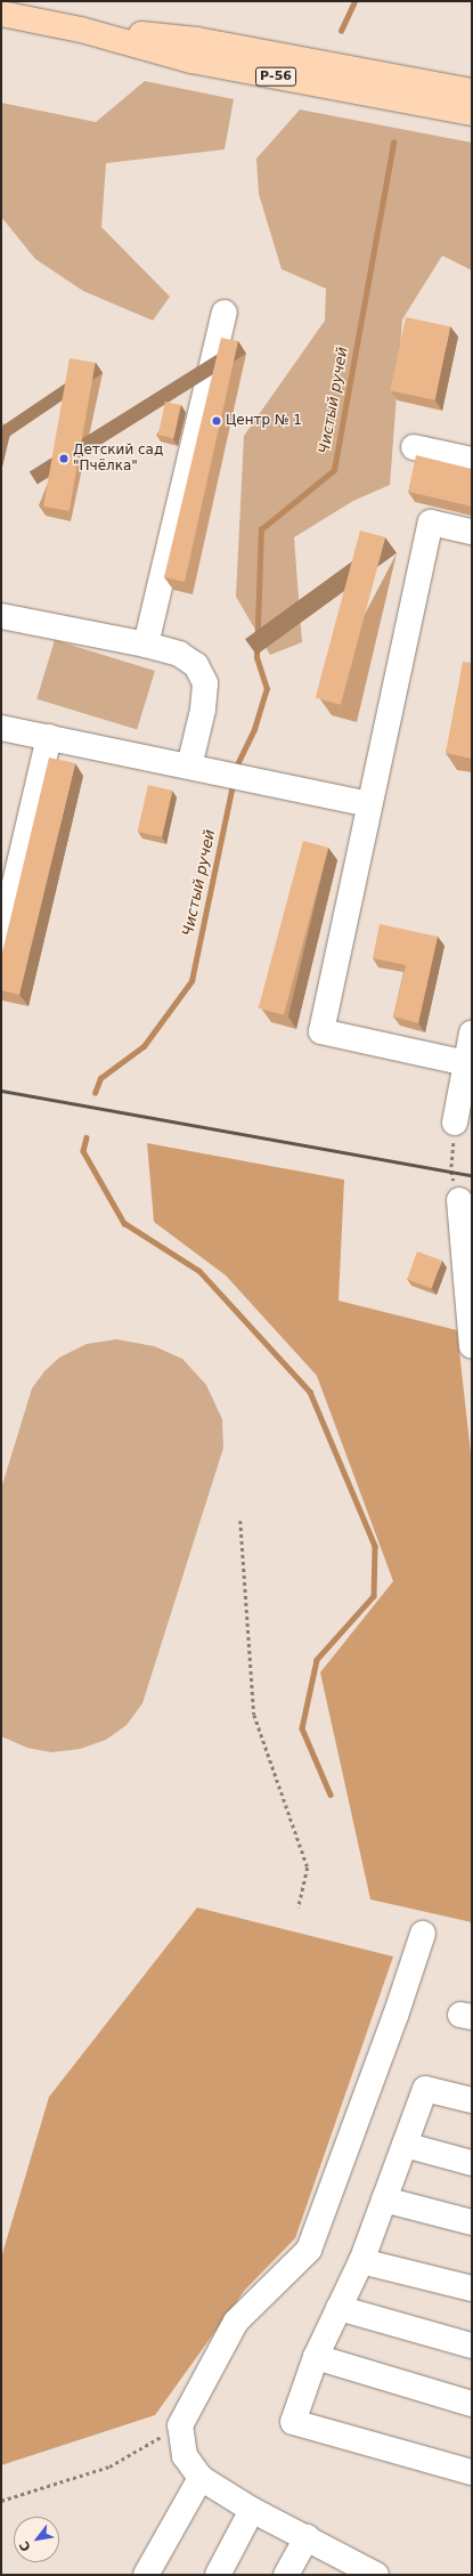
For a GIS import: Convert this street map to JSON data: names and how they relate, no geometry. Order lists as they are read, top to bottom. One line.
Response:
{"streets":{"main road":["Р-56"]},"water":["Чистый ручей"],"places":["Центр № 1","Детский сад \"Пчёлка\""],"north":"bottom left"}
